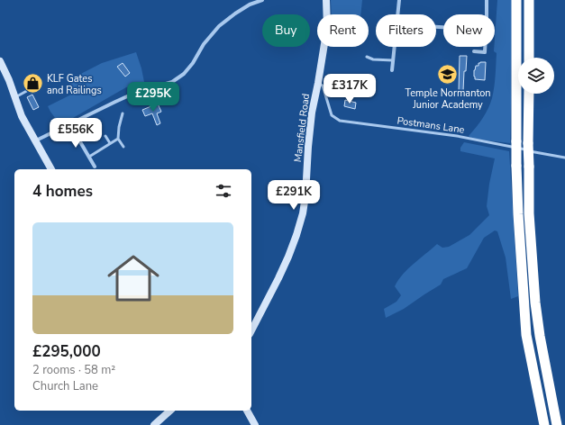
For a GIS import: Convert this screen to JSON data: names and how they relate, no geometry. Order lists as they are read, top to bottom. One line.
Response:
{"streets":{"main road":["Mansfield Road"],"lane":["Postmans Lane"]},"crossings":[["Postmans Lane","Mansfield Road"]],"places":{"school or university":["Temple Normanton Junior Academy"],"shop":["KLF Gates and Railings"]},"page":{"chip":["Buy","Rent","Filters","New"],"price":["£317K","£295K","£556K","£291K"],"heading":"4 homes","list":[{"name":"£295,000","note":"2 rooms · 58 m² · Church Lane"}]}}
